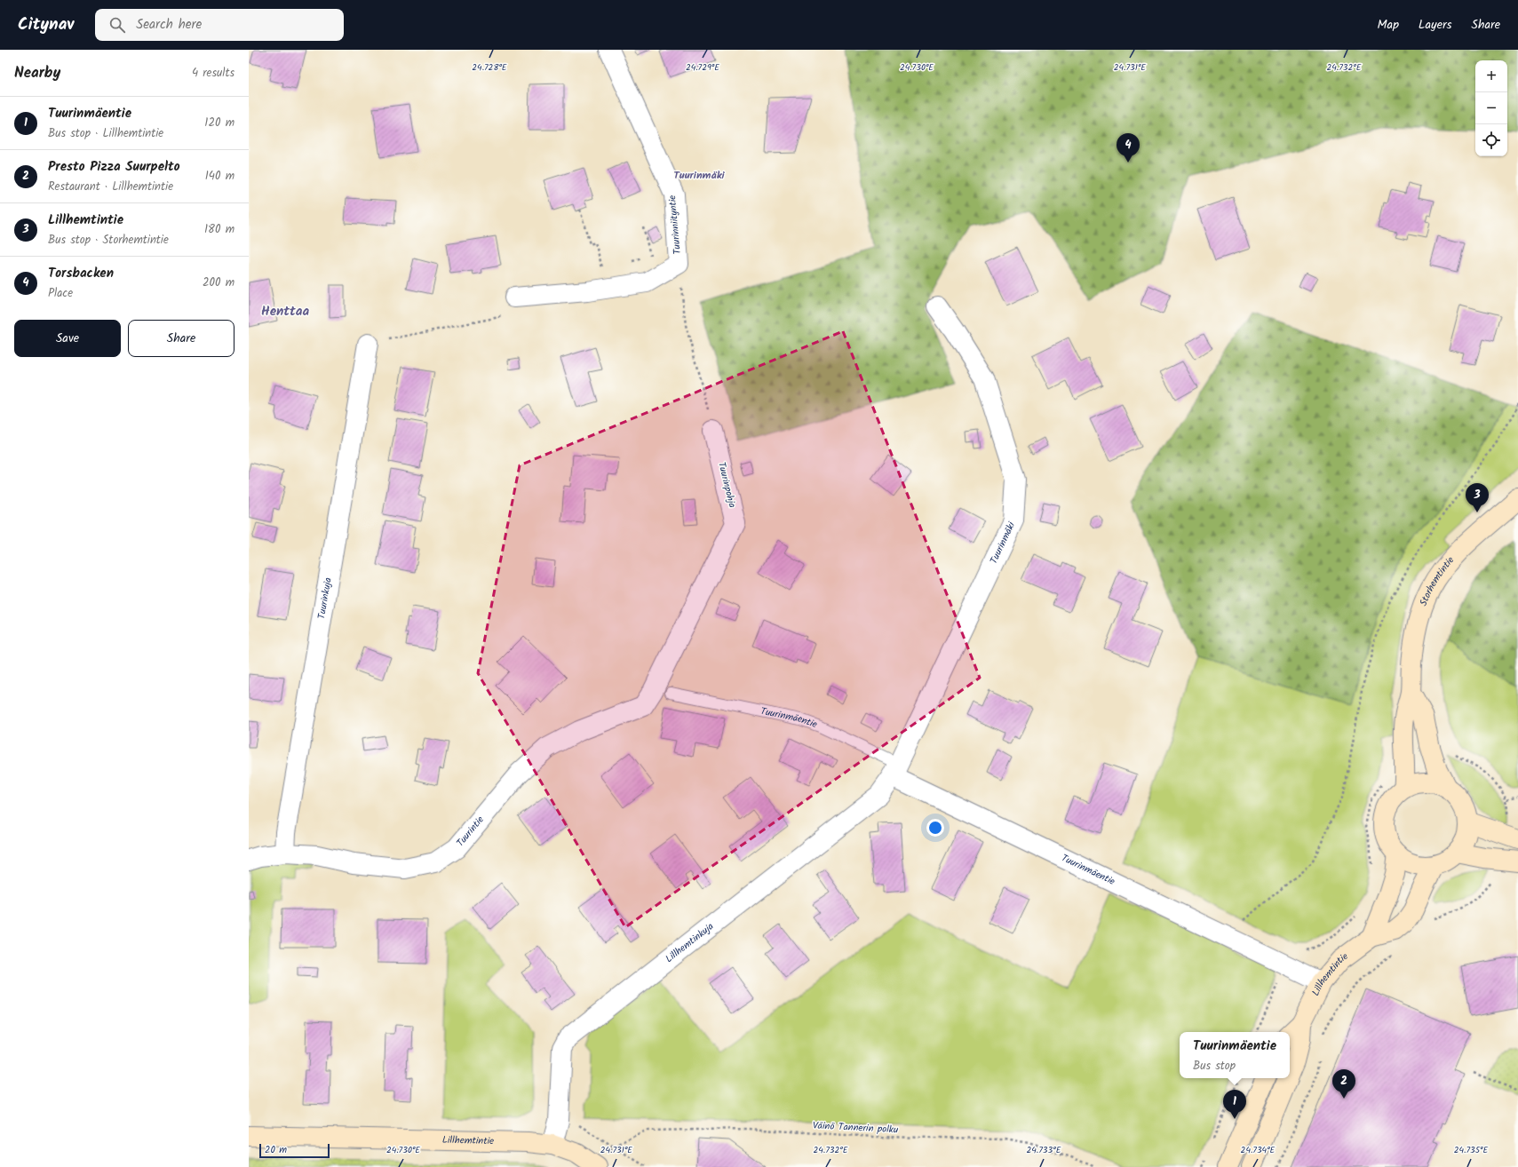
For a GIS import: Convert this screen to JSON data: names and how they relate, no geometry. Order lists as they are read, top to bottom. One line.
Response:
{"streets":{"street":["Tuurinniityntie","Tuurinpohja","Tuurinmäki","Storhemtintie","Tuurinkuja","Tuurinmäentie","Tuurintie","Lillhemtinkuja","Lillhemtintie"],"path":["Väinö Tannerin polku"]},"crossings":[["Tuurinpohja","Tuurinmäentie"],["Tuurinpohja","Tuurintie"],["Tuurinmäki","Tuurinmäentie"],["Tuurinmäki","Lillhemtinkuja"],["Storhemtintie","Lillhemtintie"],["Tuurinkuja","Tuurintie"],["Tuurinmäentie","Tuurintie"],["Tuurinmäentie","Lillhemtinkuja"],["Tuurinmäentie","Lillhemtintie"],["Lillhemtinkuja","Lillhemtintie"]],"districts":["Tuurinmäki","Henttaa"],"scale_bar":"20 m","page":{"header":"Citynav","search":"Search here","nav":["Map","Layers","Share"],"heading":["Nearby","4 results"],"map_buttons":["+","−"],"list":[{"mark":"1","name":"Tuurinmäentie","note":"Bus stop · Lillhemtintie","value":"120 m"},{"mark":"2","name":"Presto Pizza Suurpelto","note":"Restaurant · Lillhemtintie","value":"140 m"},{"mark":"3","name":"Lillhemtintie","note":"Bus stop · Storhemtintie","value":"180 m"},{"mark":"4","name":"Torsbacken","note":"Place","value":"200 m"}],"pins":["4","3","2","1"],"buttons":["Save","Share"],"popup":["Tuurinmäentie","Bus stop"],"scale":"20 m"},"coordinates":["24.728°E","24.729°E","24.730°E","24.731°E","24.732°E","24.733°E","24.734°E","24.735°E"]}
